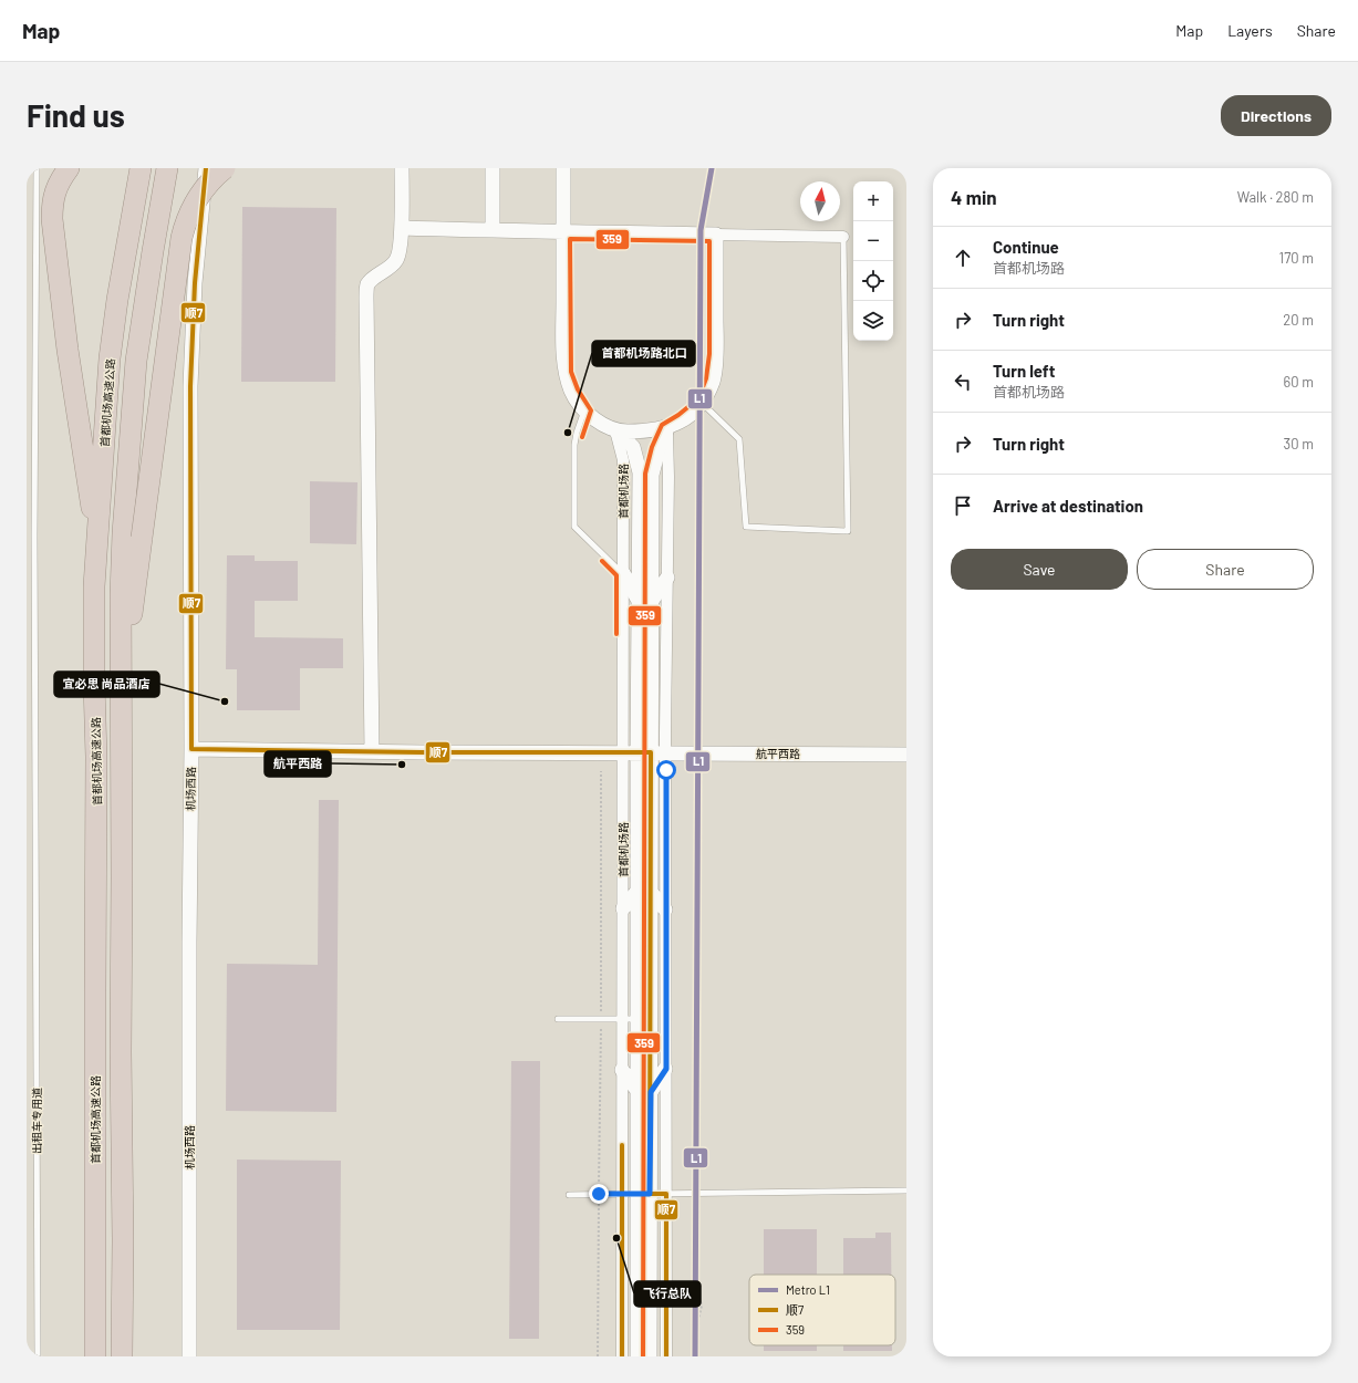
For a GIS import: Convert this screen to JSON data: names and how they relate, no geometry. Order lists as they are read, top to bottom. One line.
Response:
{"streets":{"highway":["首都机场高速公路"],"street":["首都机场路","航平西路","机场西路"],"lane":["出租车专用道"]},"crossings":[["首都机场路","航平西路"],["航平西路","机场西路"]],"places":["首都机场路北口","宜必思 尚品酒店","航平西路","飞行总队"],"lines":["metro line L1","transit line 顺7","transit line 359"],"legend":["Metro L1","顺7","359"],"north":"top","page":{"header":"Map","nav":["Map","Layers","Share"],"buttons":["Directions",["Save","Share"]],"title":"Find us","heading":["4 min","Walk · 280 m"],"map_buttons":["+","−"],"list":[["Continue","首都机场路","170 m"],["Turn right","20 m"],["Turn left","首都机场路","60 m"],["Turn right","30 m"],"Arrive at destination"]}}
